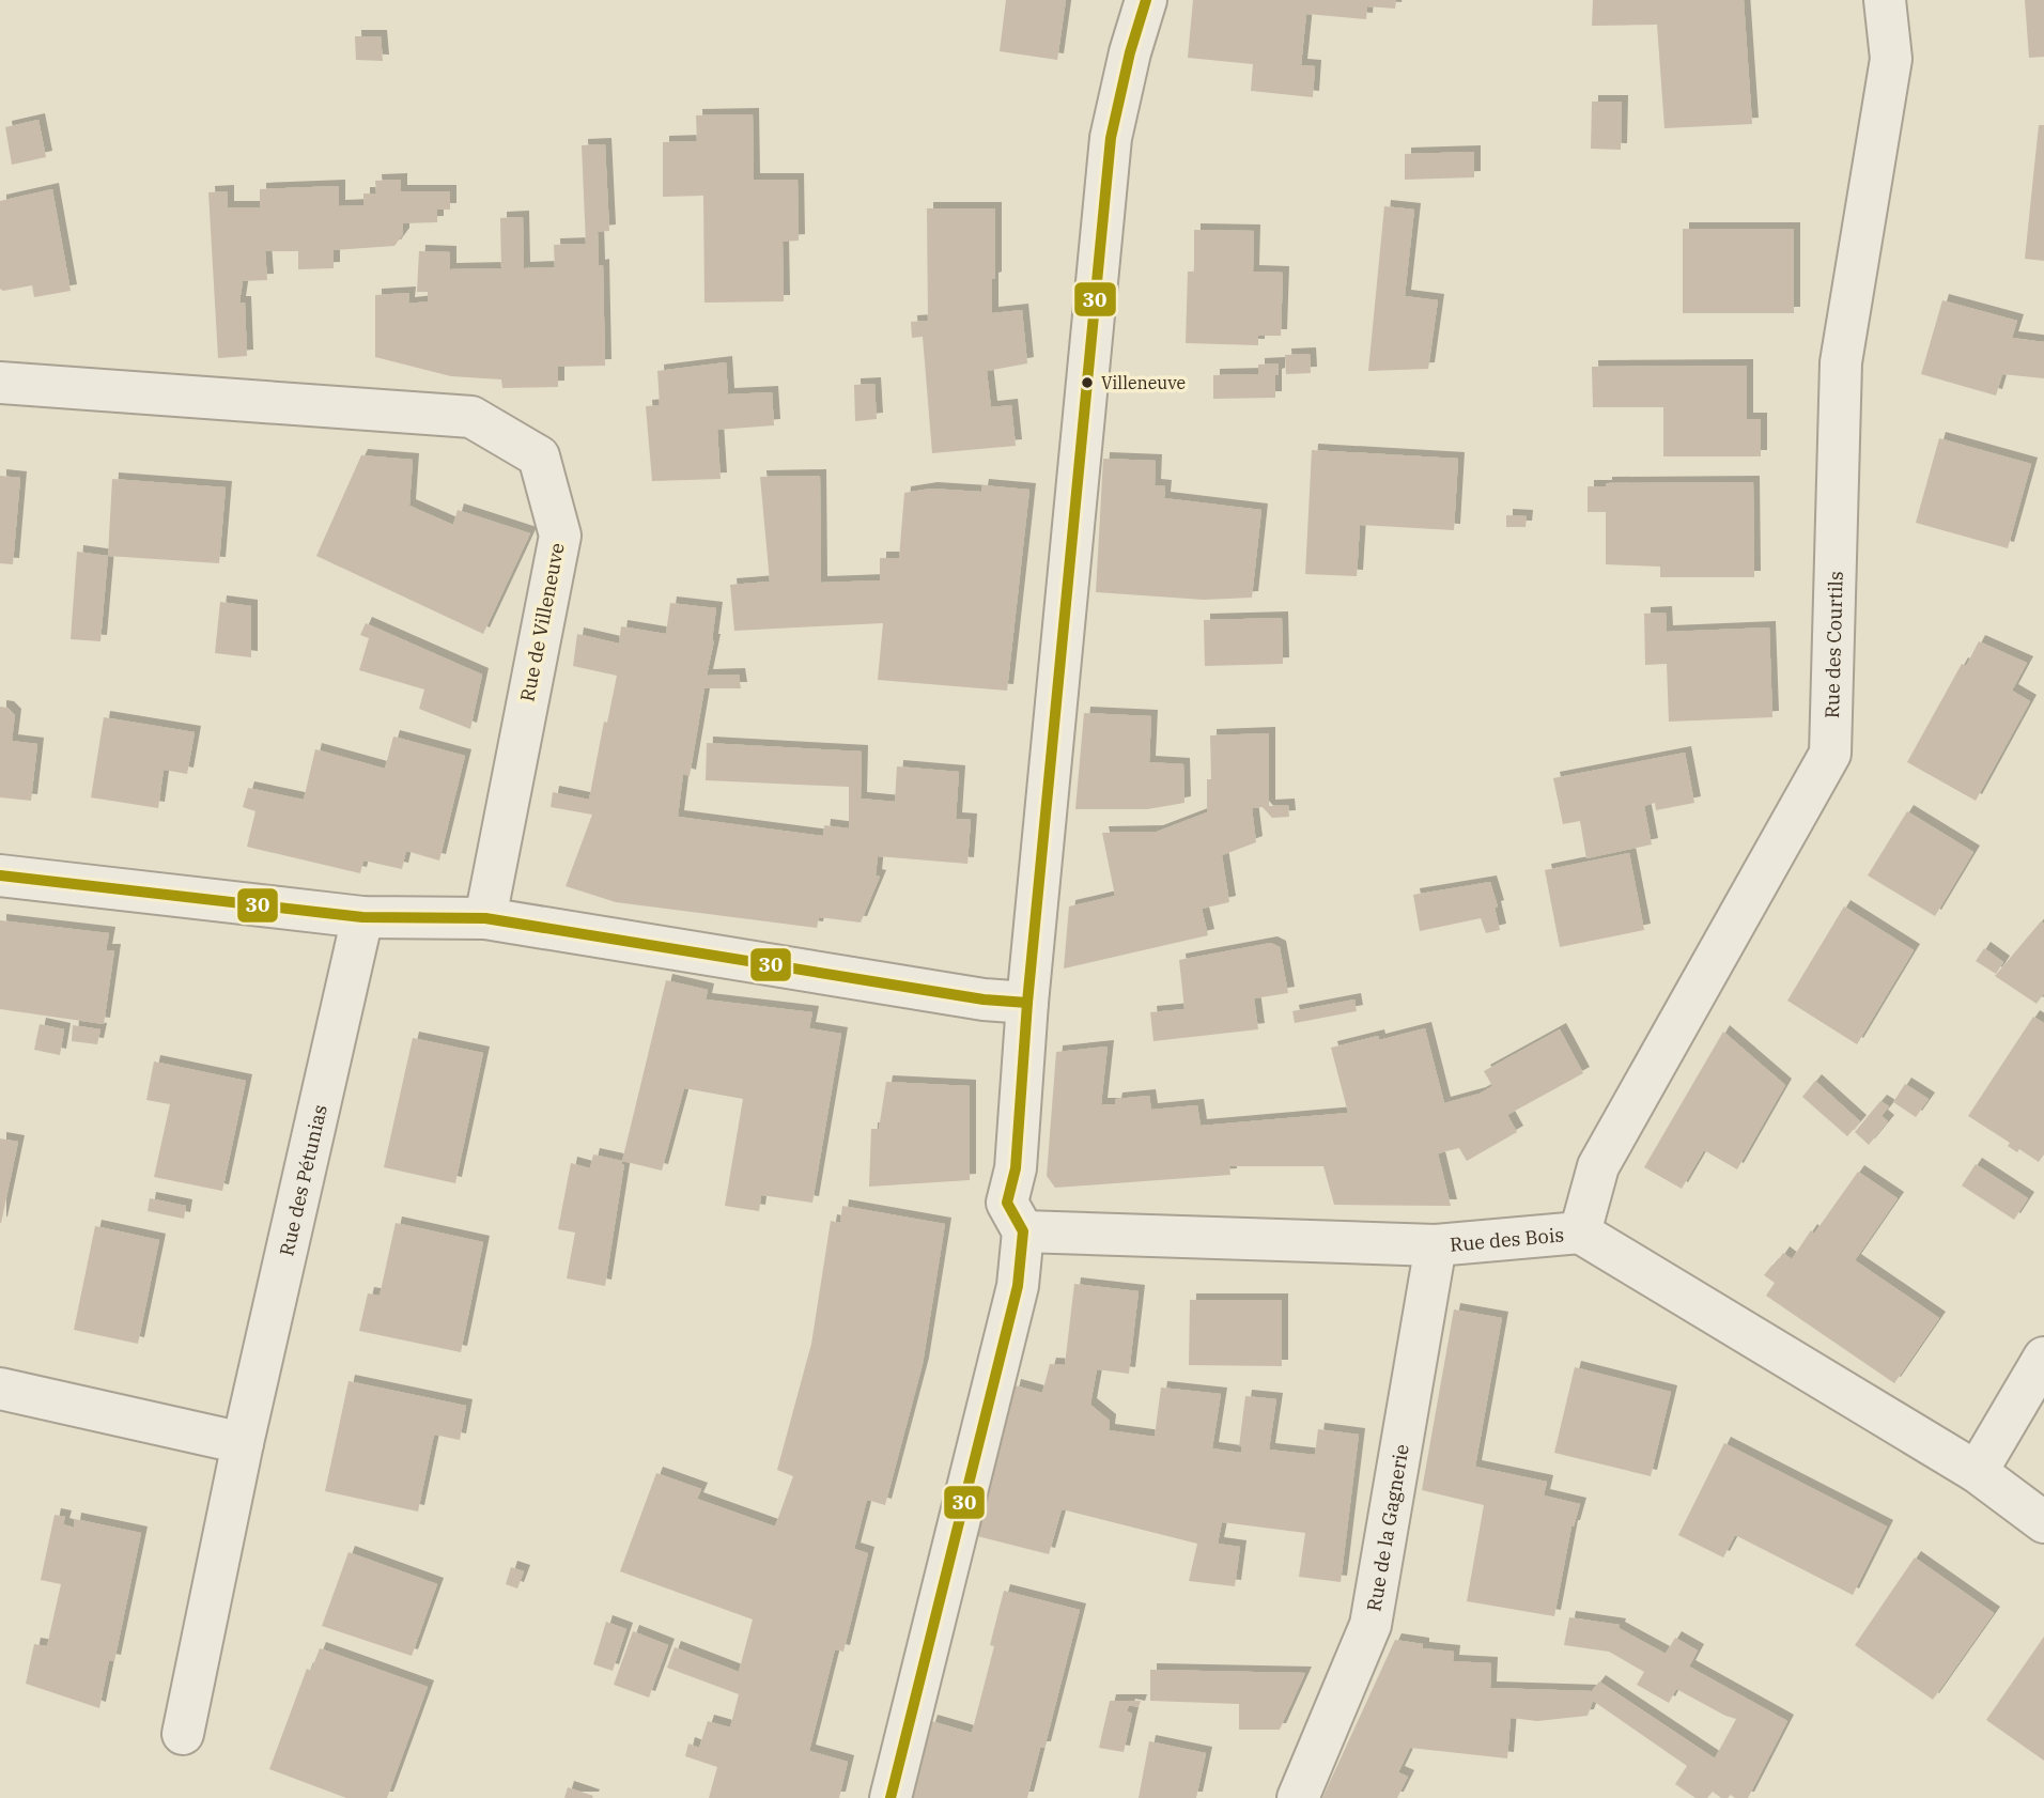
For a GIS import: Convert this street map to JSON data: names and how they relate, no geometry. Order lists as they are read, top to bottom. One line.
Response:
{"streets":{"street":["Rue de Villeneuve","Rue des Courtils","Rue des Pétunias","Rue des Bois","Rue de la Gagnerie"]},"crossings":[["Rue des Courtils","Rue des Bois"],["Rue des Bois","Rue de la Gagnerie"]],"places":["Villeneuve"],"lines":["transit line 30"]}
